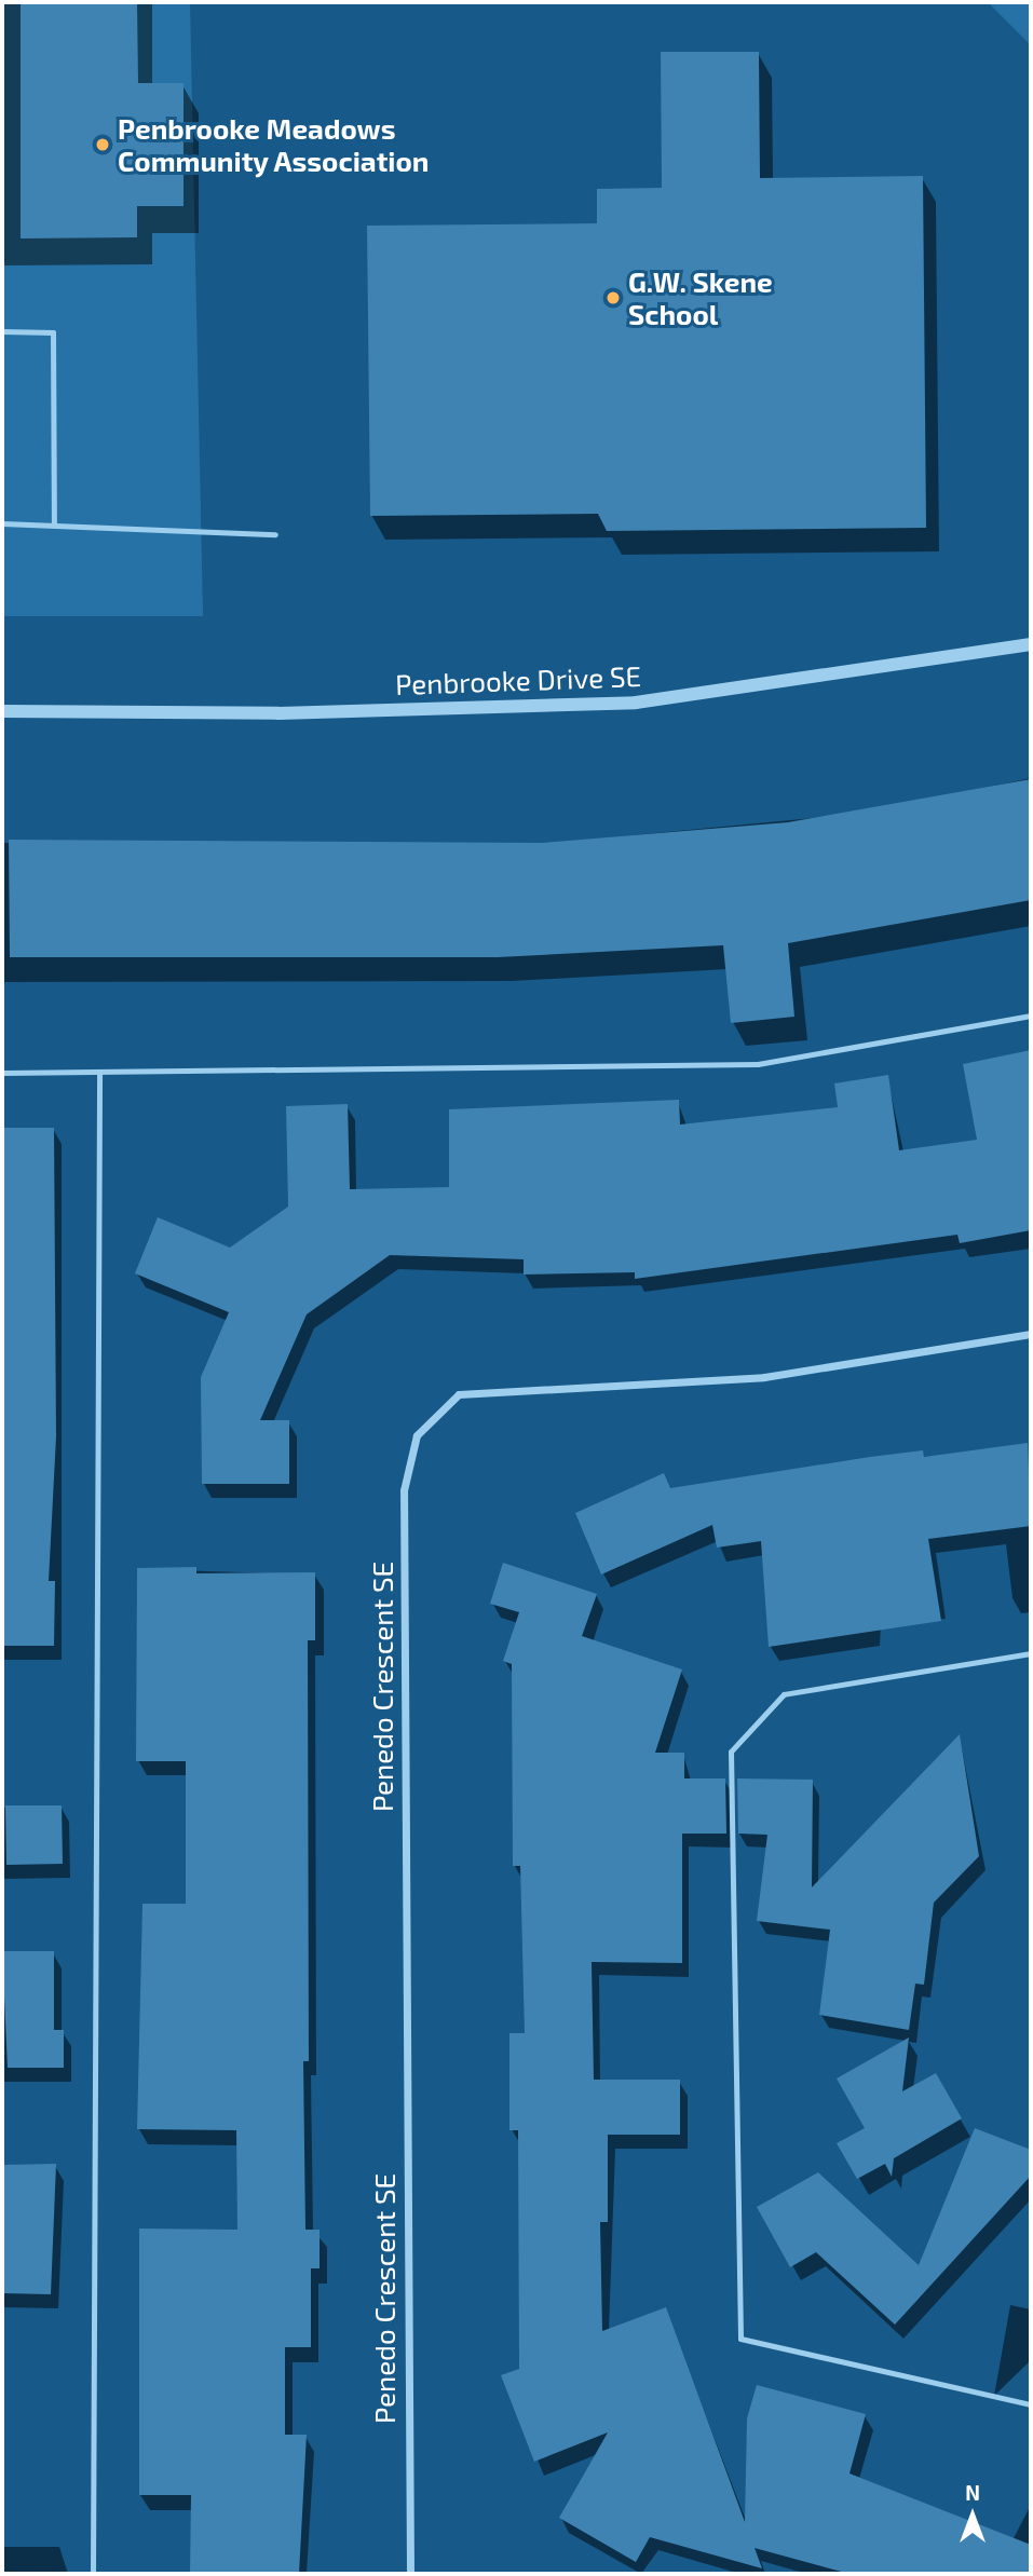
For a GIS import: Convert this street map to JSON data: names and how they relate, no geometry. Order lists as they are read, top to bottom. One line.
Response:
{"streets":{"street":["Penbrooke Drive SE","Penedo Crescent SE"]},"places":["Penbrooke Meadows Community Association","G.W. Skene School"],"north":"top"}
